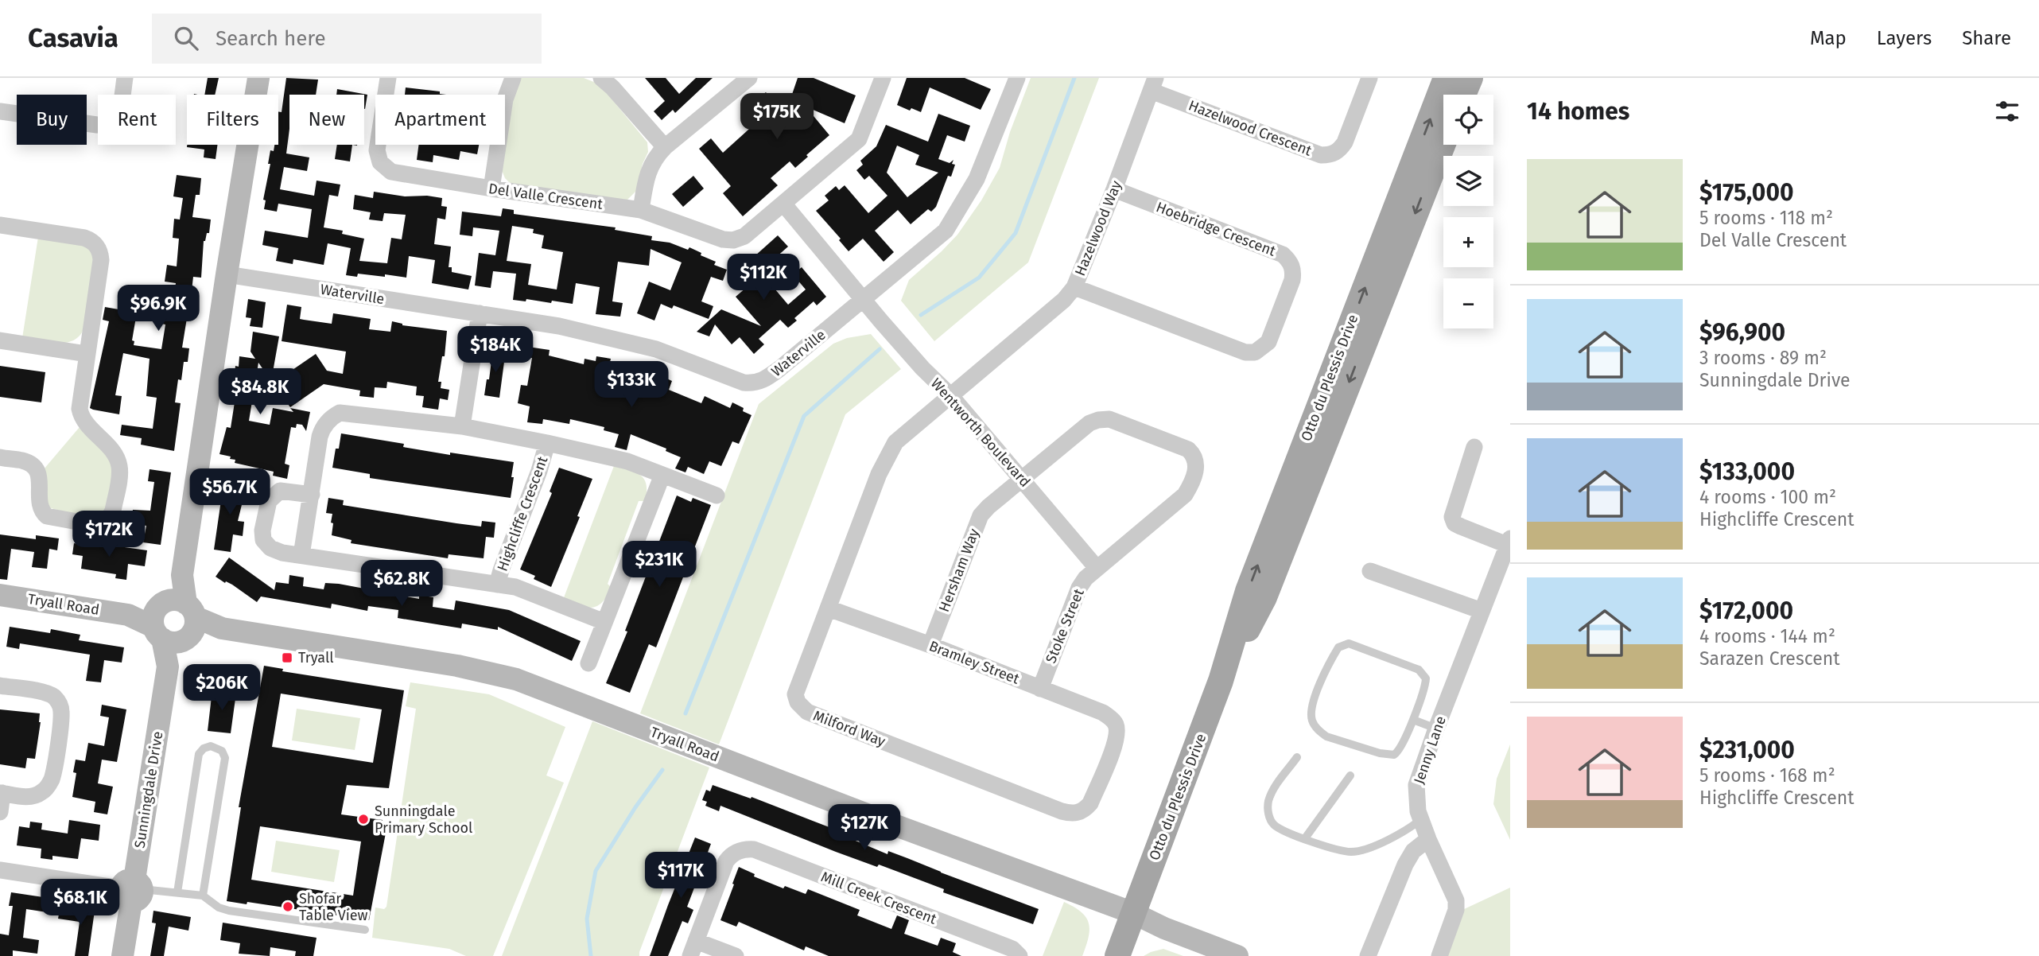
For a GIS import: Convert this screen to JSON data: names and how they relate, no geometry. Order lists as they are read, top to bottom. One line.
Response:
{"streets":{"main road":["Otto du Plessis Drive"],"street":["Hazelwood Crescent","Del Valle Crescent","Hazelwood Way","Hoebridge Crescent","Waterville","Wentworth Boulevard","Highcliffe Crescent","Hersham Way","Tryall Road","Stoke Street","Bramley Street","Milford Way","Jenny Lane","Sunningdale Drive","Mill Creek Crescent"]},"crossings":[["Hazelwood Crescent","Hazelwood Way"],["Hazelwood Way","Hoebridge Crescent"],["Hazelwood Way","Wentworth Boulevard"],["Hazelwood Way","Milford Way"],["Waterville","Wentworth Boulevard"],["Waterville","Sunningdale Drive"],["Otto du Plessis Drive","Tryall Road"],["Wentworth Boulevard","Hersham Way"],["Wentworth Boulevard","Stoke Street"],["Wentworth Boulevard","Milford Way"],["Hersham Way","Stoke Street"],["Hersham Way","Bramley Street"],["Tryall Road","Sunningdale Drive"],["Stoke Street","Bramley Street"],["Bramley Street","Milford Way"]],"places":{"transit":["Tryall"],"other":["Sunningdale Primary School","Shofar Table View"]},"page":{"header":"Casavia","search":"Search here","nav":["Map","Layers","Share"],"heading":"14 homes","price":["$175K","$112K","$96.9K","$184K","$133K","$84.8K","$56.7K","$172K","$231K","$62.8K","$206K","$127K","$117K","$68.1K"],"map_buttons":["+","−"],"chip":["Buy","Rent","Filters","New","Apartment"],"list":[{"name":"$175,000","note":"5 rooms · 118 m² · Del Valle Crescent"},{"name":"$96,900","note":"3 rooms · 89 m² · Sunningdale Drive"},{"name":"$133,000","note":"4 rooms · 100 m² · Highcliffe Crescent"},{"name":"$172,000","note":"4 rooms · 144 m² · Sarazen Crescent"},{"name":"$231,000","note":"5 rooms · 168 m² · Highcliffe Crescent"}]}}
